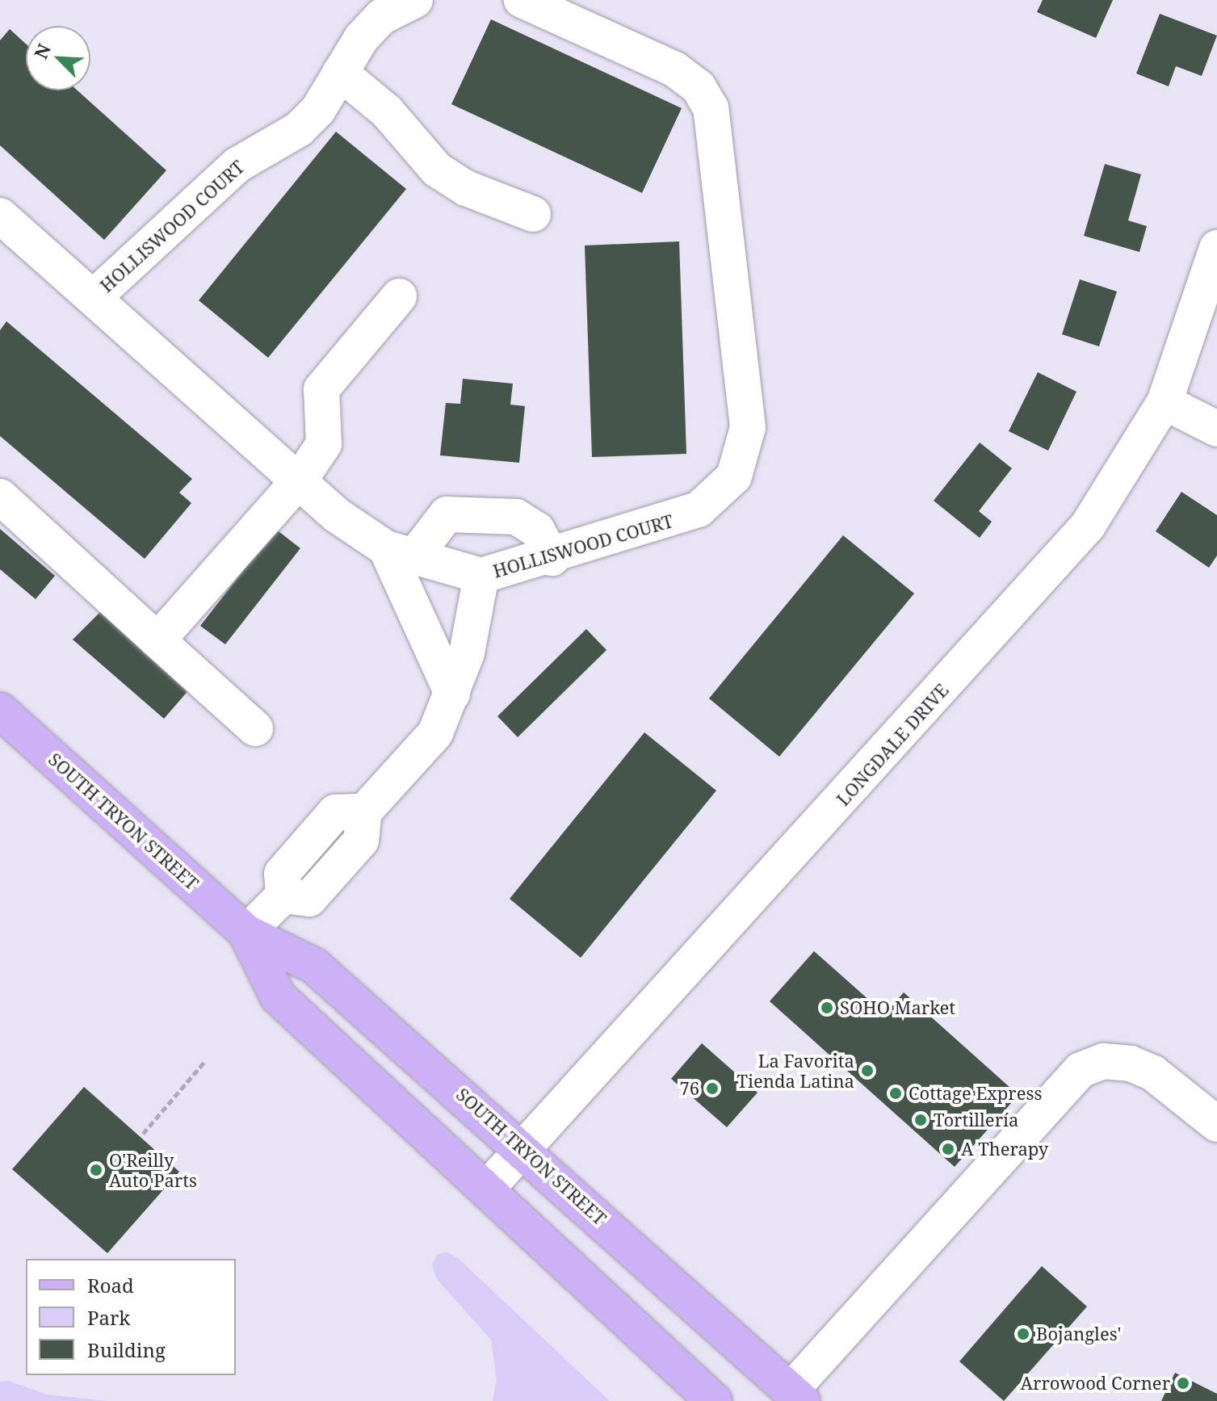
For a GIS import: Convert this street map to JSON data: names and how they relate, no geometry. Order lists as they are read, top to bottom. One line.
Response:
{"streets":{"main road":["SOUTH TRYON STREET"],"street":["HOLLISWOOD COURT","LONGDALE DRIVE"]},"crossings":[["LONGDALE DRIVE","SOUTH TRYON STREET"]],"places":["SOHO Market","La Favorita Tienda Latina","76","Cottage Express","Tortillería","A Therapy","O'Reilly Auto Parts","Bojangles'","Arrowood Corner"],"legend":["Road","Park","Building"],"north":"top left"}
